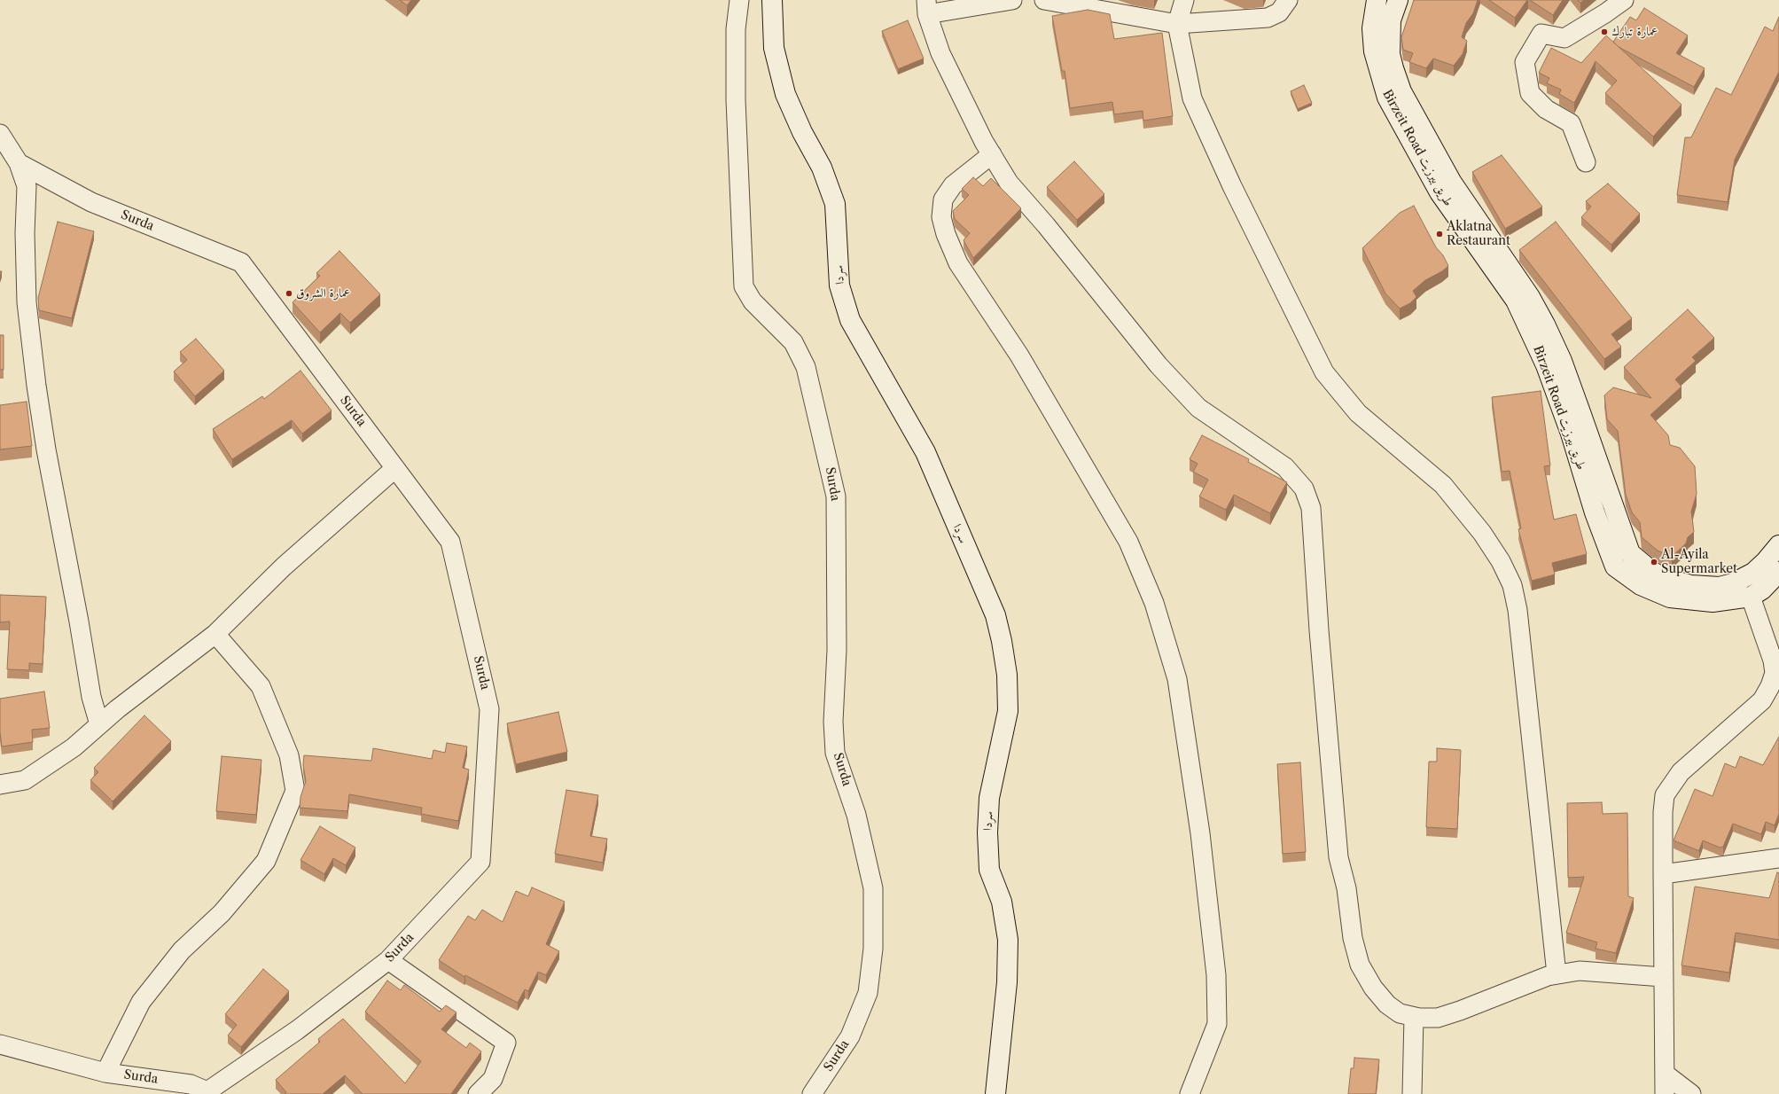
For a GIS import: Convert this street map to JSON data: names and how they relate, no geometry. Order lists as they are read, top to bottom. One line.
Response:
{"streets":{"main road":["Birzeit Road طريق بيرزيت","سردا"],"street":["Surda"]},"places":["عمارة تبارك","Aklatna Restaurant","عمارة الشروق","Al-Ayila Supermarket"]}
